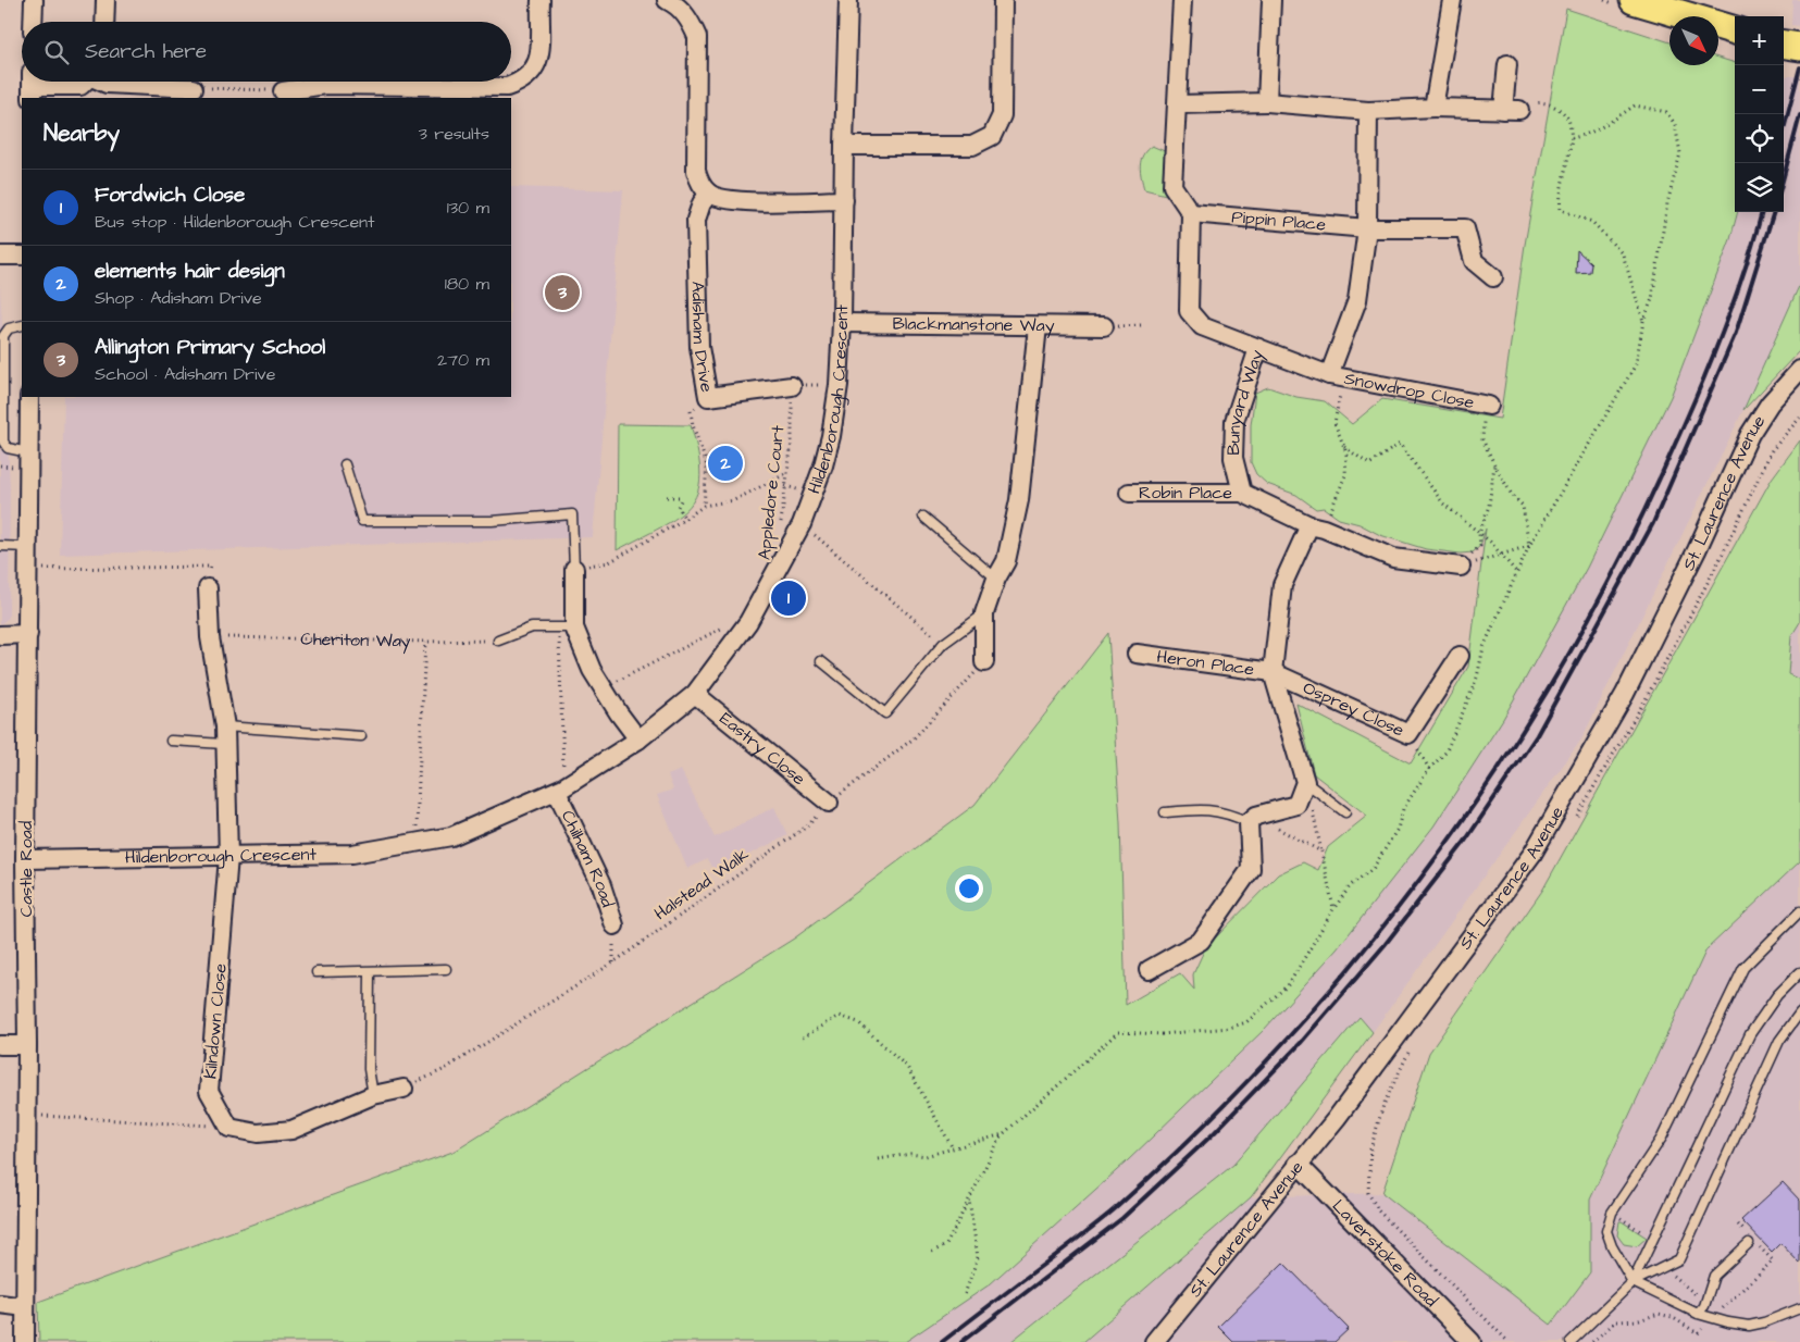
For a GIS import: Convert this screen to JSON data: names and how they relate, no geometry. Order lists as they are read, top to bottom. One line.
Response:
{"streets":{"street":["Pippin Place","Blackmanstone Way","Adisham Drive","Snowdrop Close","Hildenborough Crescent","Bunyard Way","Robin Place","St. Laurence Avenue","Heron Place","Osprey Close","Eastry Close","Chilham Road","Castle Road","Kilndown Close","Laverstoke Road"],"path":["Appledore Court","Cheriton Way","Halstead Walk"]},"crossings":[["Blackmanstone Way","Hildenborough Crescent"],["Adisham Drive","Appledore Court"],["Snowdrop Close","Bunyard Way"],["Hildenborough Crescent","Eastry Close"],["Hildenborough Crescent","Chilham Road"],["Hildenborough Crescent","Castle Road"],["Hildenborough Crescent","Kilndown Close"],["Bunyard Way","Robin Place"],["St. Laurence Avenue","Laverstoke Road"],["Heron Place","Osprey Close"],["Eastry Close","Halstead Walk"]],"north":"bottom right","page":{"map_buttons":["+","−"],"search":"Search here","heading":["Nearby","3 results"],"list":[{"mark":"1","name":"Fordwich Close","note":"Bus stop · Hildenborough Crescent","value":"130 m"},{"mark":"2","name":"elements hair design","note":"Shop · Adisham Drive","value":"180 m"},{"mark":"3","name":"Allington Primary School","note":"School · Adisham Drive","value":"270 m"}],"pins":["3","2","1"]}}
